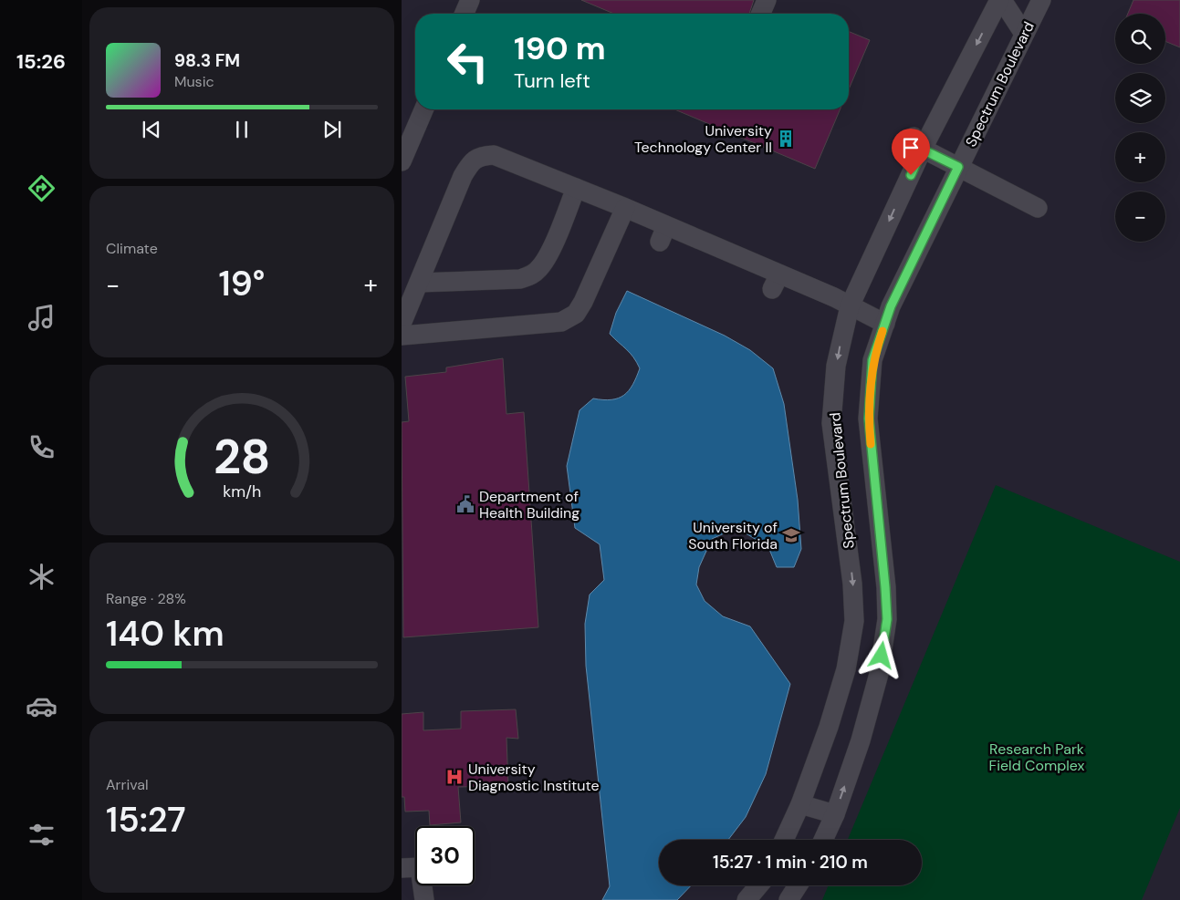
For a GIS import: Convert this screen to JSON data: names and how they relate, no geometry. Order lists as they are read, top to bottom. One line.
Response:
{"streets":{"street":["Spectrum Boulevard"]},"parks":["Research Park Field Complex"],"places":{"building":["University Technology Center II"],"public building":["Department of Health Building"],"school or university":["University of South Florida"],"hospital":["University Diagnostic Institute"]},"page":{"tabs":"15:26","map_buttons":["+","−"],"turn":["190 m","Turn left"],"song":["98.3 FM","Music"],"tile":["Climate",["Range · 28%","140 km"],["Arrival","15:27"]],"heat":["−","19°","+"],"limit":"30","trip":"15:27 · 1 min · 210 m","gauge":["28","km/h"]}}
